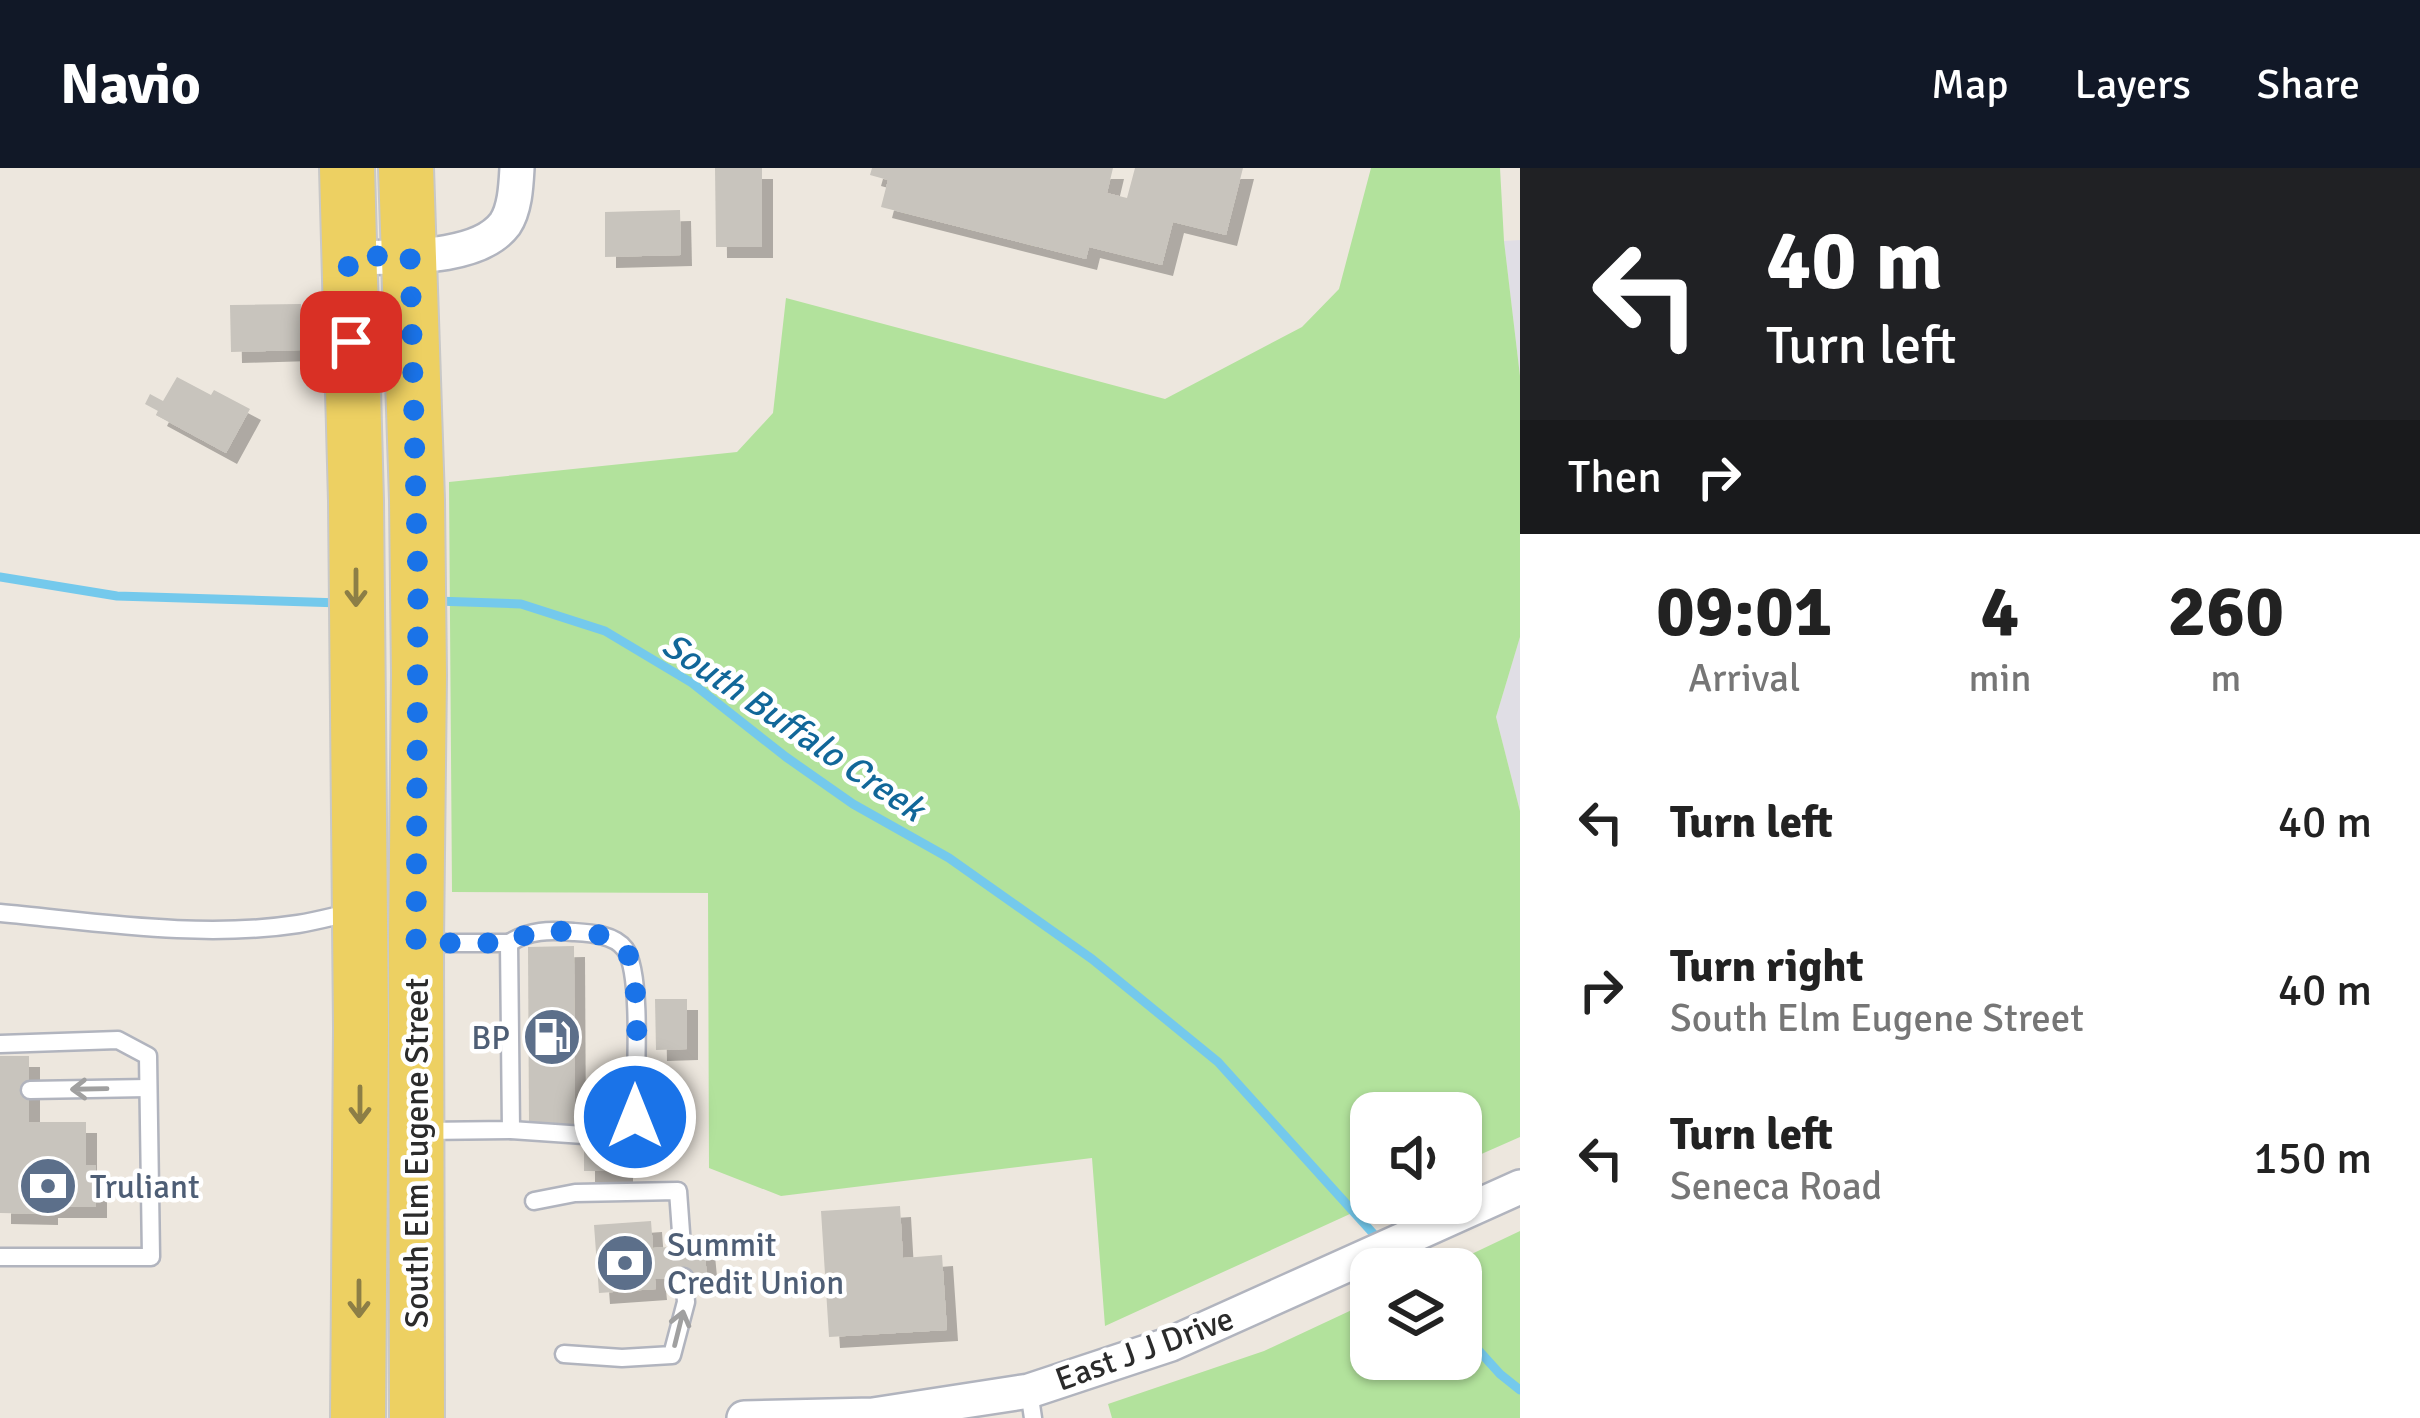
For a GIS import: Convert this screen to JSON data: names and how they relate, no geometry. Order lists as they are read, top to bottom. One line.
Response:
{"streets":{"main road":["South Elm Eugene Street"],"street":["East J J Drive"]},"water":["South Buffalo Creek"],"places":{"fuel station":["BP"],"bank":["Truliant","Summit Credit Union"]},"page":{"header":"Navio","nav":["Map","Layers","Share"],"turn":["40 m","Turn left"],"then":"Then","eta":["09:01","Arrival","4","min","260","m"],"list":[{"name":"Turn left","value":"40 m"},{"name":"Turn right","note":"South Elm Eugene Street","value":"40 m"},{"name":"Turn left","note":"Seneca Road","value":"150 m"}]}}
